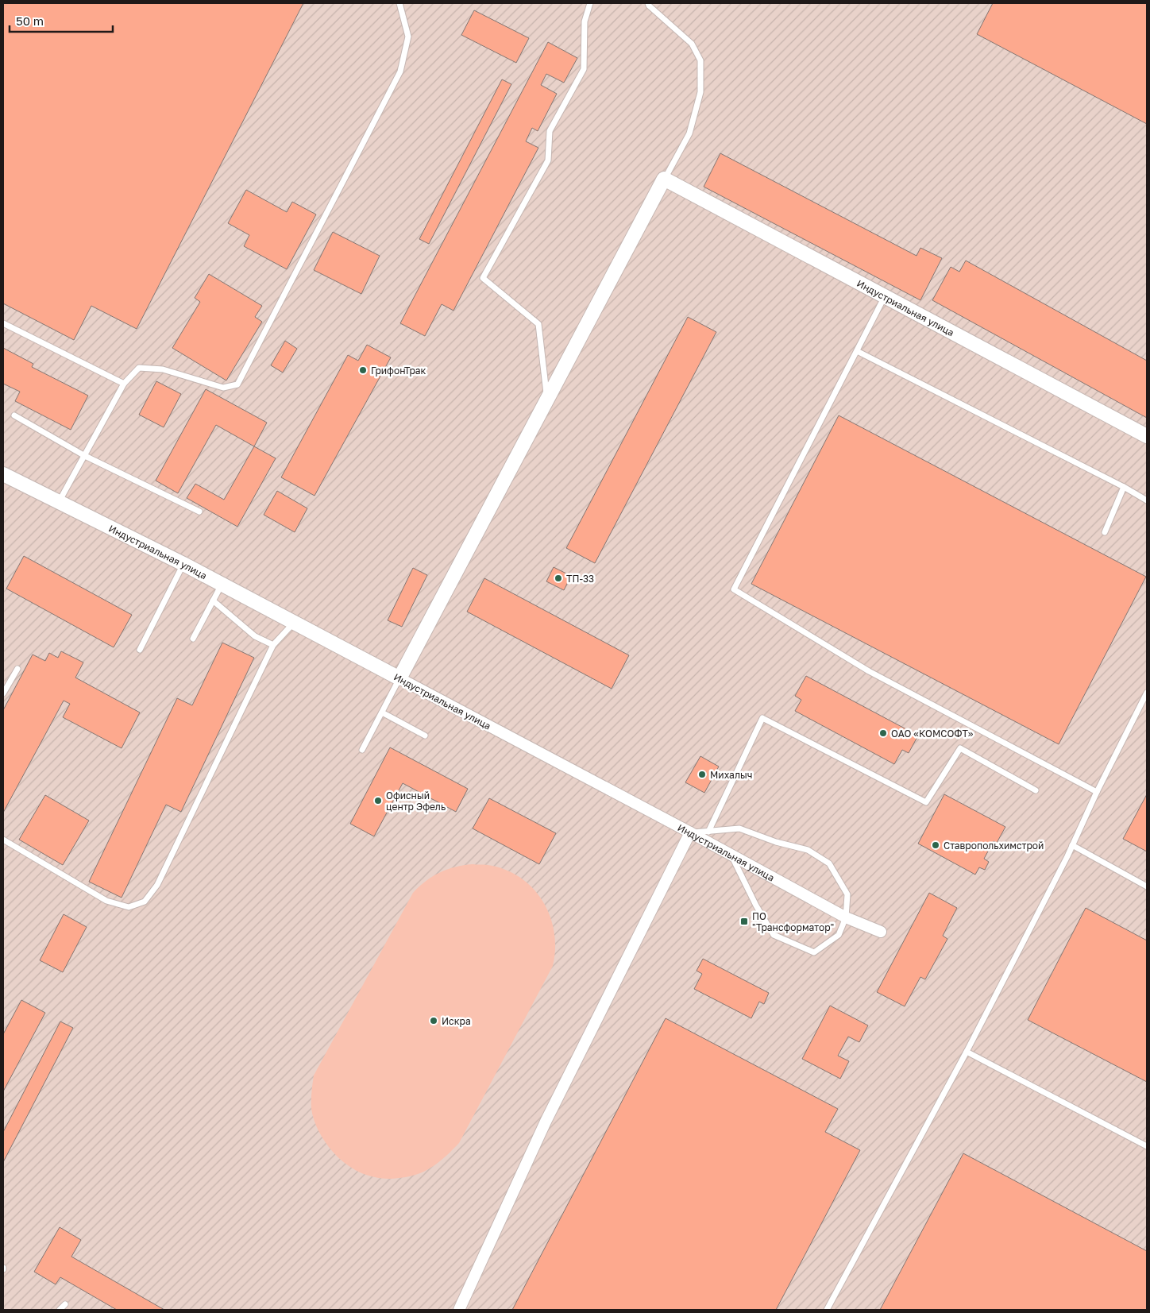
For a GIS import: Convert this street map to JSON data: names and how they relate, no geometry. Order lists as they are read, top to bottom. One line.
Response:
{"streets":{"street":["Индустриальная улица"]},"places":{"other":["ГрифонТрак","ТП-33","ОАО «КОМСОФТ»","Михалыч","Офисный центр Эфель","Ставропольхимстрой","Искра"],"transit":["ПО \"Трансформатор\""]},"scale_bar":"50 m"}
